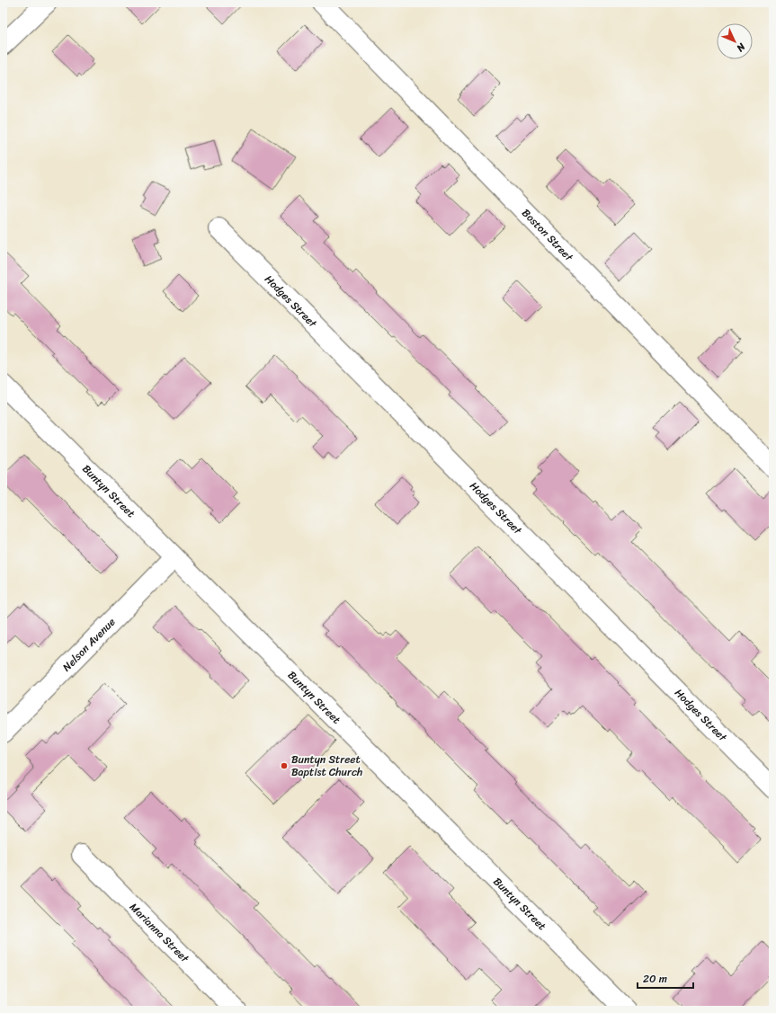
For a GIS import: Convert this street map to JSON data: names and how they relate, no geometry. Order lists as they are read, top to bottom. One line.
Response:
{"streets":{"street":["Boston Street","Hodges Street","Buntyn Street","Nelson Avenue","Marianna Street"]},"crossings":[["Buntyn Street","Nelson Avenue"]],"places":["Buntyn Street Baptist Church"],"scale_bar":"20 m","north":"bottom right"}
